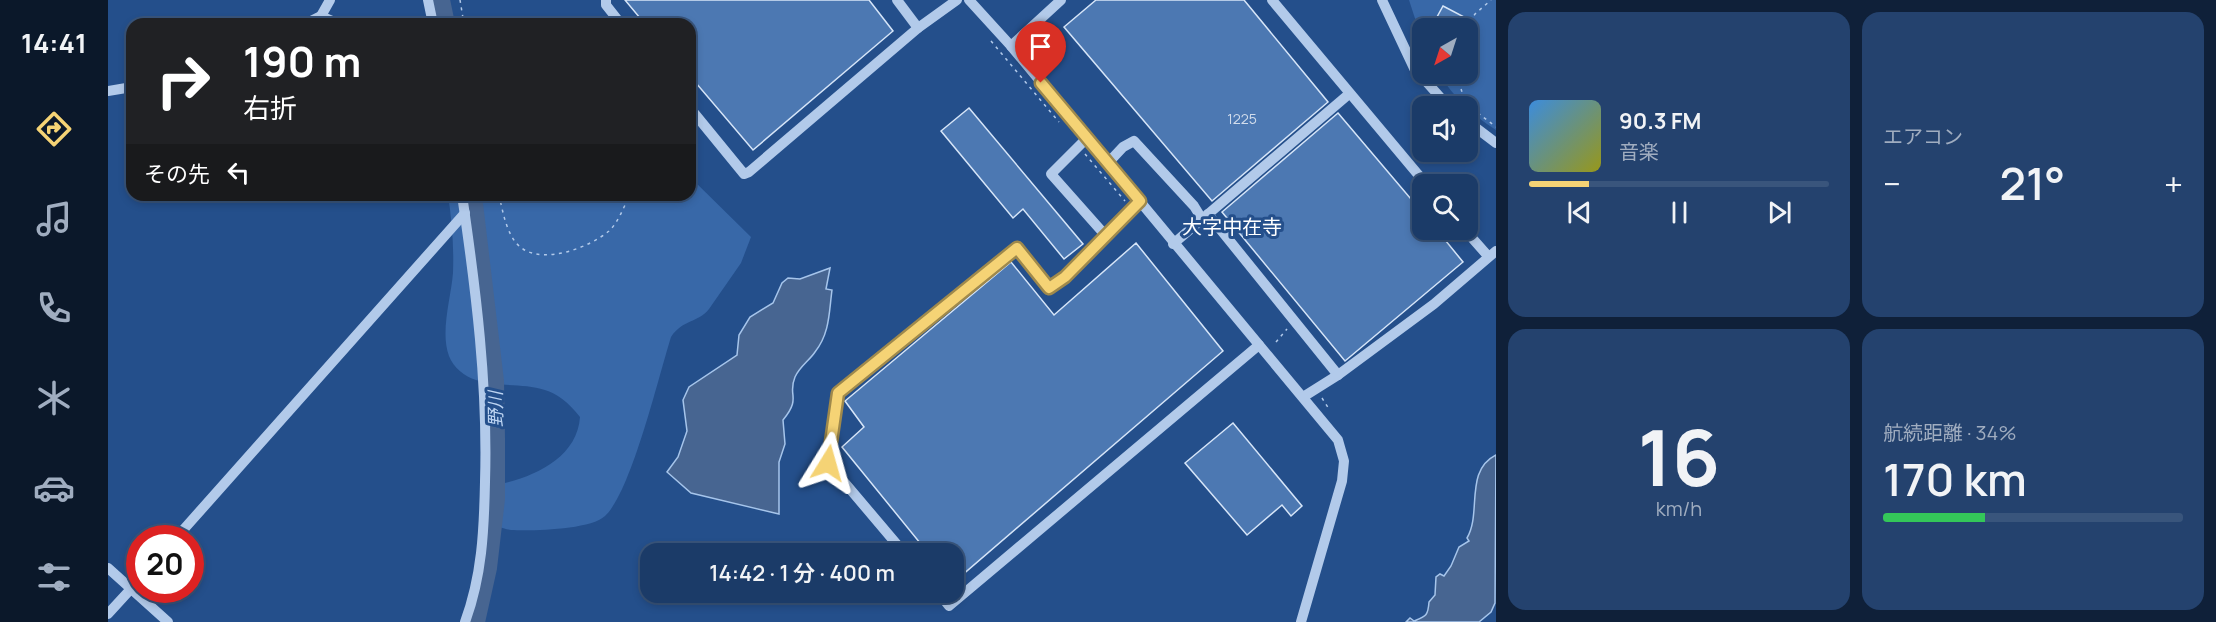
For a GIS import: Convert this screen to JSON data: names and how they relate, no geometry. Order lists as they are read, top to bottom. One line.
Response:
{"districts":["大字中在寺"],"water":["野川"],"house_numbers":["1225"],"north":"bottom left","page":{"tabs":"14:41","tile":["エアコン",["16","km/h"],["航続距離 · 34%","170 km"]],"turn":["190 m","右折"],"song":["90.3 FM","音楽"],"then":"その先","heat":["−","21°","+"],"limit":"20","trip":"14:42 · 1 分 · 400 m"}}
